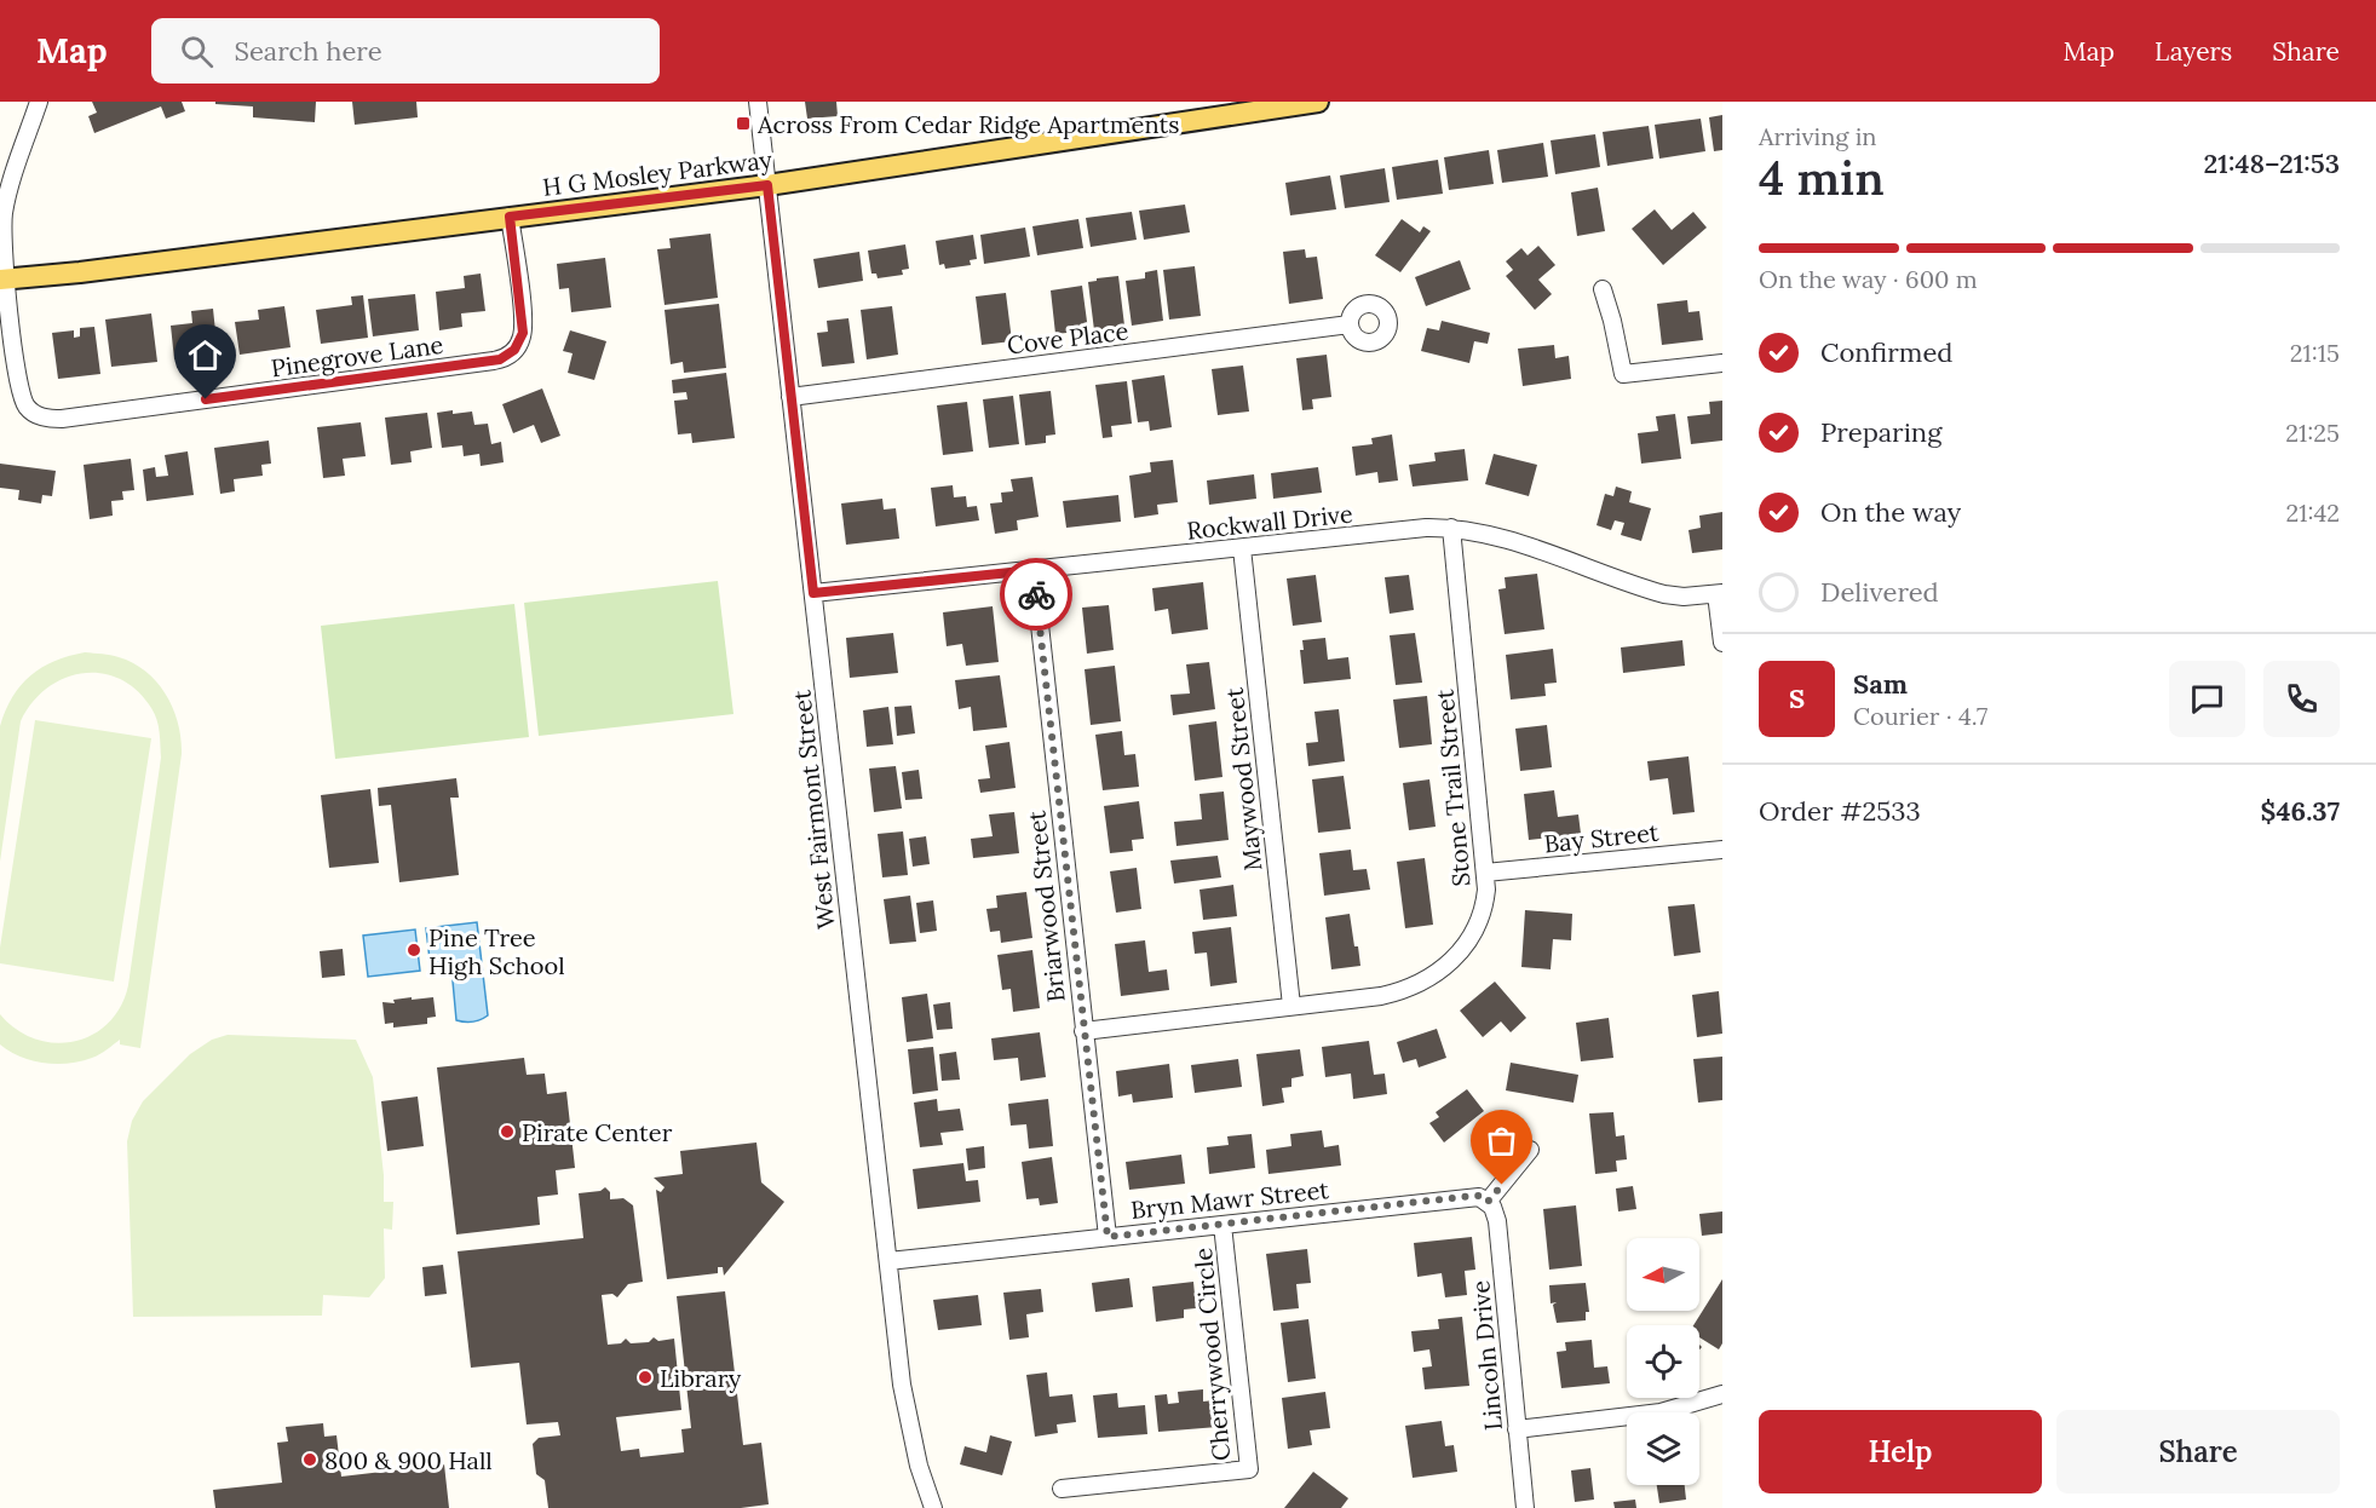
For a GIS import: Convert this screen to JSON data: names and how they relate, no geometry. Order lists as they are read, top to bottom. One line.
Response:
{"streets":{"main road":["H G Mosley Parkway"],"street":["Cove Place","Pinegrove Lane","Rockwall Drive","Maywood Street","Stone Trail Street","West Fairmont Street","Bay Street","Briarwood Street","Bryn Mawr Street","Cherrywood Circle","Lincoln Drive"]},"crossings":[["H G Mosley Parkway","Pinegrove Lane"],["H G Mosley Parkway","West Fairmont Street"],["Cove Place","West Fairmont Street"],["Rockwall Drive","Maywood Street"],["Rockwall Drive","Stone Trail Street"],["Rockwall Drive","West Fairmont Street"],["Rockwall Drive","Briarwood Street"],["Maywood Street","Stone Trail Street"],["Stone Trail Street","Bay Street"],["Stone Trail Street","Briarwood Street"],["West Fairmont Street","Bryn Mawr Street"],["Briarwood Street","Bryn Mawr Street"],["Bryn Mawr Street","Cherrywood Circle"],["Bryn Mawr Street","Lincoln Drive"]],"places":{"transit":["Across From Cedar Ridge Apartments"],"other":["Pine Tree High School","Pirate Center","Library","800 & 900 Hall"]},"north":"left","page":{"header":"Map","search":"Search here","nav":["Map","Layers","Share"],"heading":["4 min","Arriving in","21:48–21:53"],"panel":["Sam","Courier · 4.7","Order #2533","$46.37"],"bar":"On the way · 600 m","list":[["Confirmed","21:15"],["Preparing","21:25"],["On the way","21:42"],"Delivered"],"round":"S","buttons":["Help","Share"]}}
